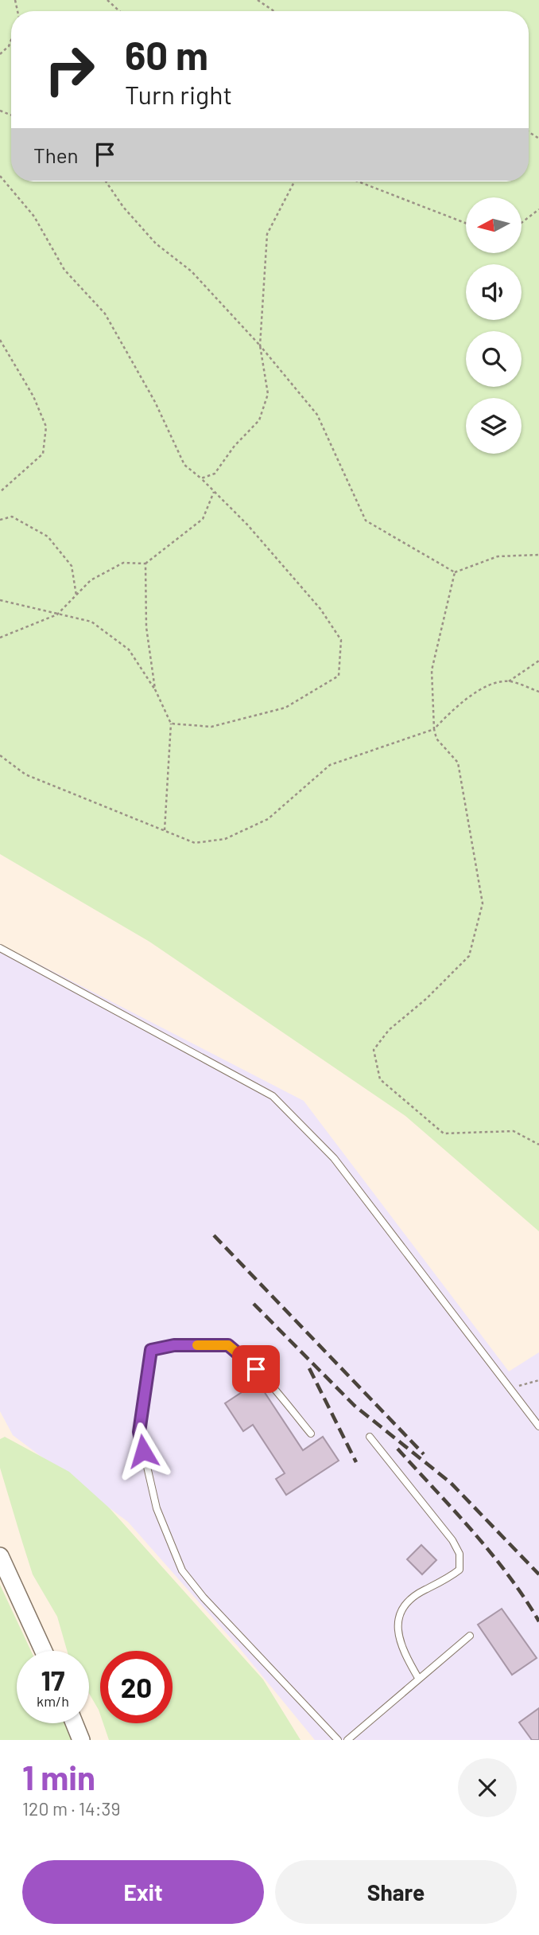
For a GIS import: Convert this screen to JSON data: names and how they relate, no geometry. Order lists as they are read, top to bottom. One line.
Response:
{"north":"left","page":{"turn":["60 m","Turn right"],"then":"Then","speed":"17 km/h","limit":"20","heading":["1 min","120 m · 14:39"],"buttons":["Exit","Share"]}}
